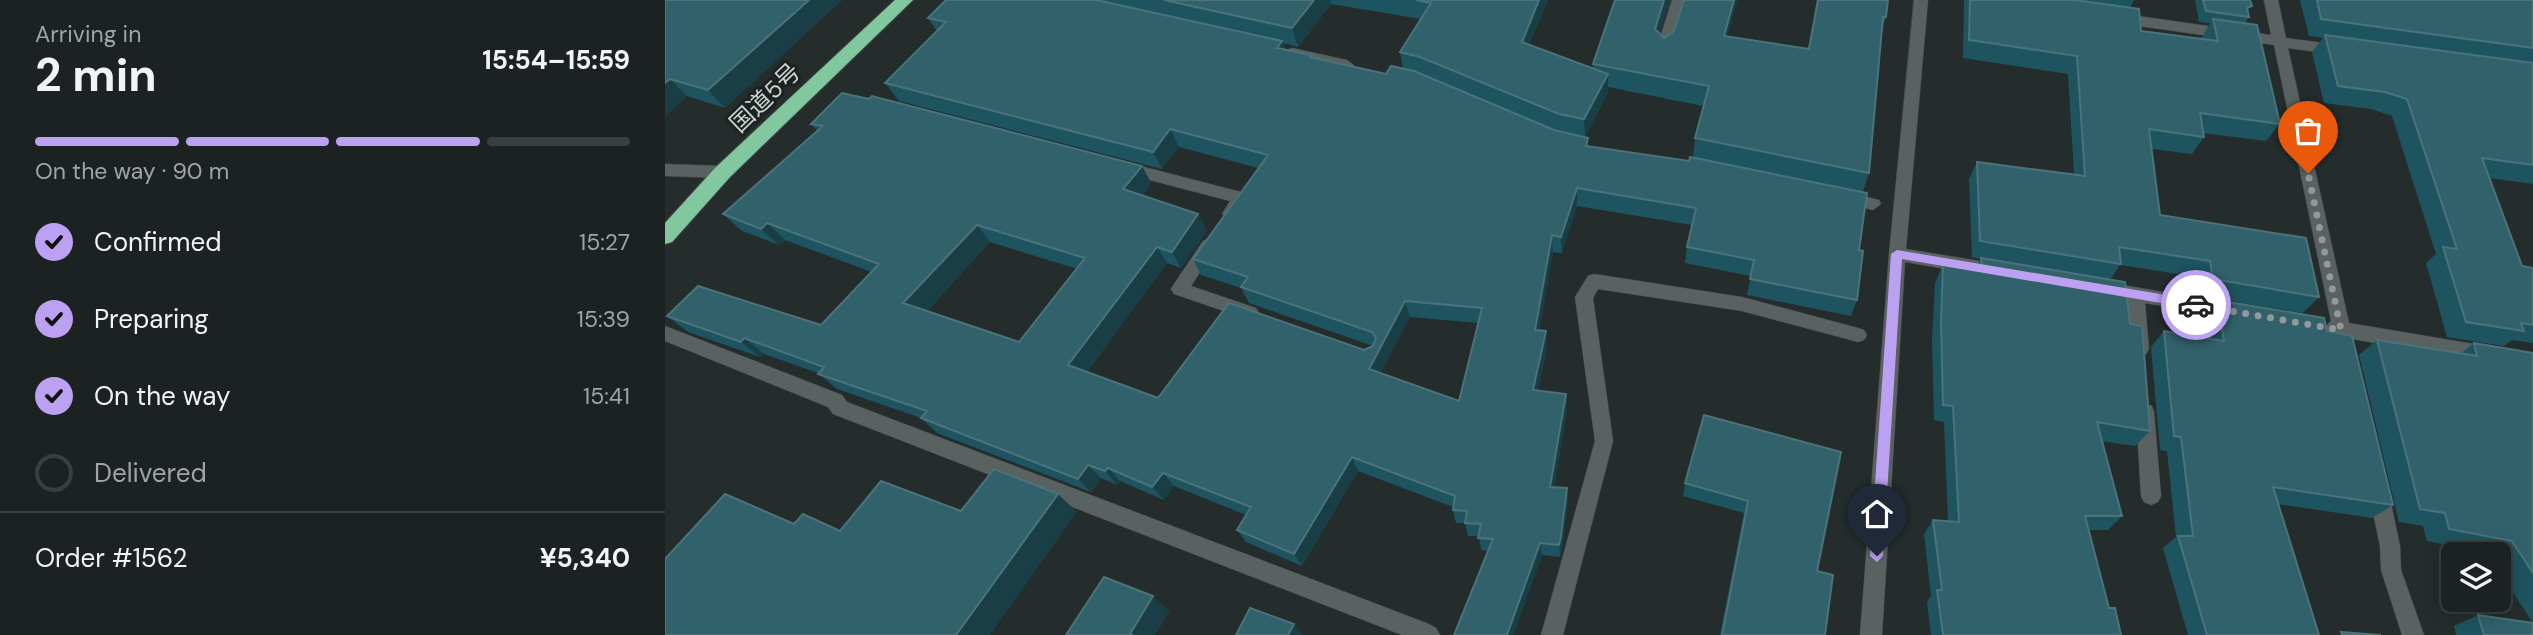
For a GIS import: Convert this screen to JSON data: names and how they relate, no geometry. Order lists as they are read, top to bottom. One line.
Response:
{"streets":{"highway":["国道5号"]},"page":{"heading":["2 min","Arriving in","15:54–15:59"],"panel":["Order #1562","¥5,340"],"bar":"On the way · 90 m","list":[["Confirmed","15:27"],["Preparing","15:39"],["On the way","15:41"],"Delivered"]}}
